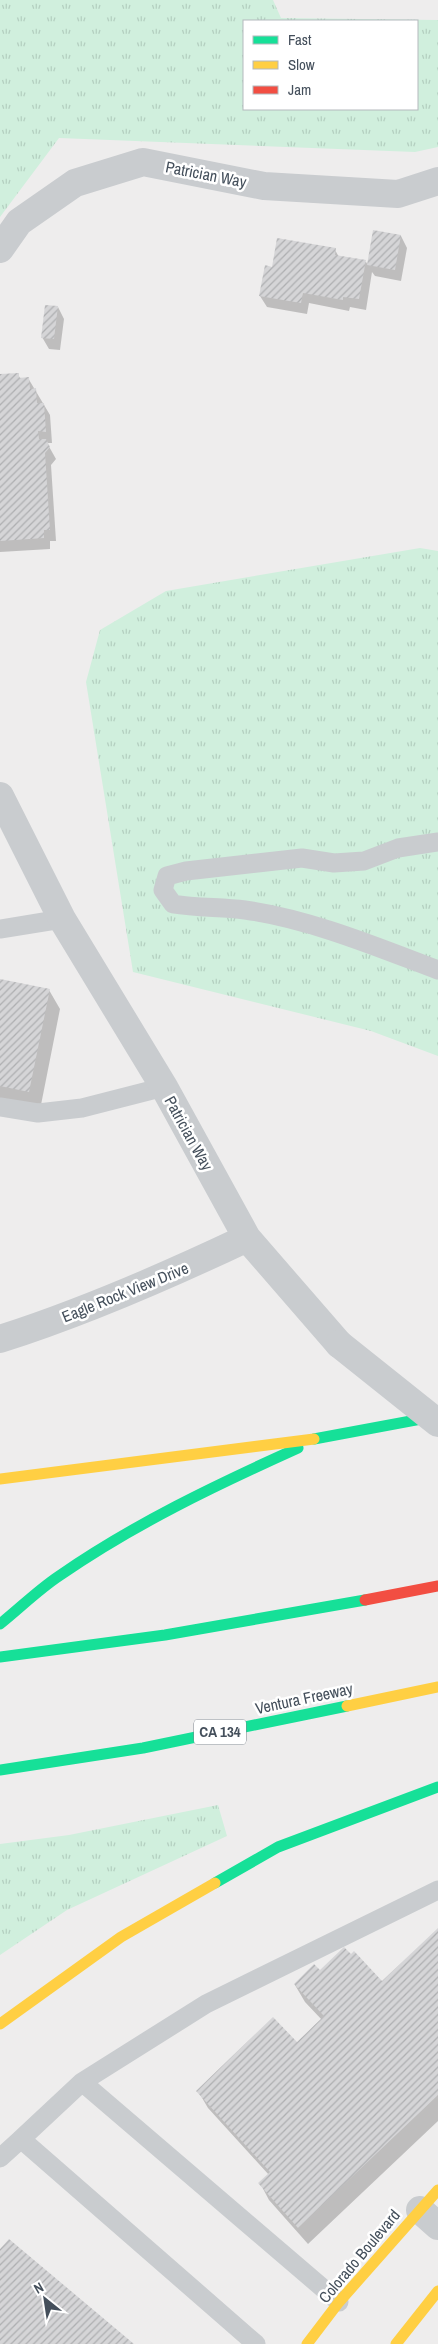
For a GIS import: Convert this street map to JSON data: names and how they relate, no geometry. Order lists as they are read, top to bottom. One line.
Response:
{"streets":{"main road":["Ventura Freeway","CA 134","Colorado Boulevard"],"street":["Patrician Way","Eagle Rock View Drive"]},"crossings":[["Patrician Way","Eagle Rock View Drive"]],"legend":["Fast","Slow","Jam"],"north":"top left"}
